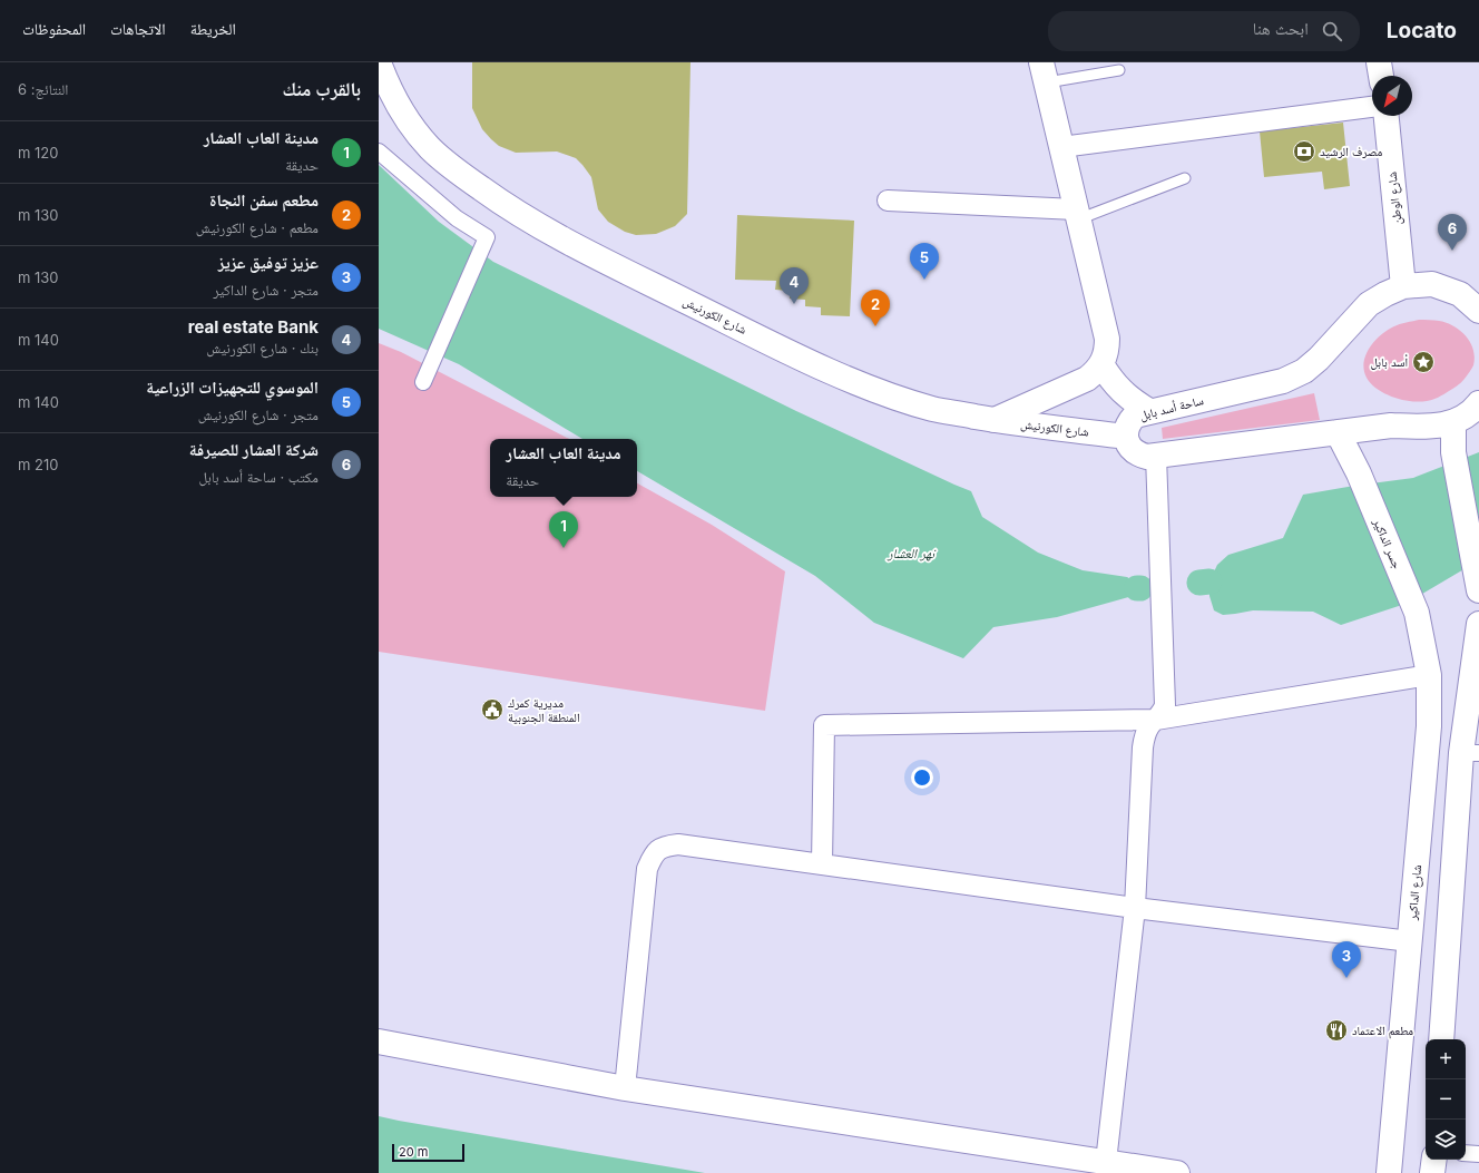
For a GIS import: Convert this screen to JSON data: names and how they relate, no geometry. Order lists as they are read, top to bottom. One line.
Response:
{"streets":{"main road":["شارع الوطن","شارع الكورنيش","ساحة أسد بابل","جسر الداكير","شارع الداكير"]},"crossings":[["شارع الوطن","ساحة أسد بابل"],["شارع الكورنيش","ساحة أسد بابل"],["جسر الداكير","شارع الداكير"]],"water":["نهر العشار"],"places":{"bank":["مصرف الرشيد"],"place":["أسد بابل"],"public building":["مديرية كمرك المنطقة الجنوبية"],"restaurant":["مطعم الاعتماد"]},"scale_bar":"20 m","north":"bottom left","page":{"header":"Locato","search":"ابحث هنا","nav":["الخريطة","الاتجاهات","المحفوظات"],"heading":["بالقرب منك","النتائج: 6"],"list":[{"mark":"1","name":"مدينة العاب العشار","note":"حديقة","value":"120 m"},{"mark":"2","name":"مطعم سفن النجاة","note":"مطعم · شارع الكورنيش","value":"130 m"},{"mark":"3","name":"عزيز توفيق عزيز","note":"متجر · شارع الداكير","value":"130 m"},{"mark":"4","name":"real estate Bank","note":"بنك · شارع الكورنيش","value":"140 m"},{"mark":"5","name":"الموسوي للتجهيزات الزراعية","note":"متجر · شارع الكورنيش","value":"140 m"},{"mark":"6","name":"شركة العشار للصيرفة","note":"مكتب · ساحة أسد بابل","value":"210 m"}],"pins":["6","5","4","2","1","3"],"popup":["مدينة العاب العشار","حديقة"],"map_buttons":["+","−"],"scale":"20 m"}}
